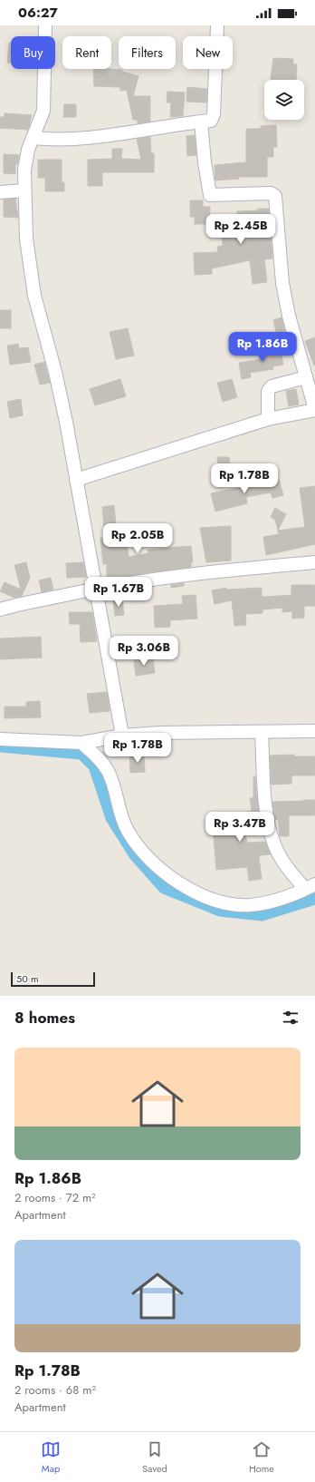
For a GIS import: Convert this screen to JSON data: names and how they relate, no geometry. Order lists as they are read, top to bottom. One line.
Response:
{"scale_bar":"50 m","page":{"status":"06:27","chip":["Buy","Rent","Filters","New"],"price":["Rp 2.45B","Rp 1.86B","Rp 1.78B","Rp 2.05B","Rp 1.67B","Rp 3.06B","Rp 1.78B","Rp 3.47B"],"scale":"50 m","heading":"8 homes","list":[{"name":"Rp 1.86B","note":"2 rooms · 72 m² · Apartment"},{"name":"Rp 1.78B","note":"2 rooms · 68 m² · Apartment"}],"tabs":["Map","Saved","Home"]}}
